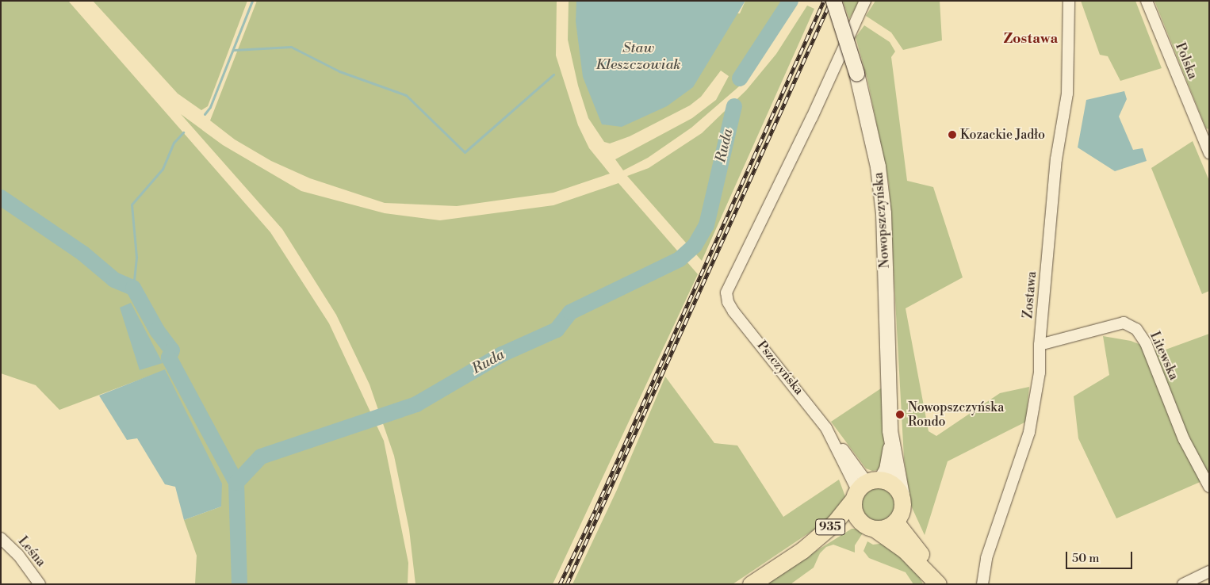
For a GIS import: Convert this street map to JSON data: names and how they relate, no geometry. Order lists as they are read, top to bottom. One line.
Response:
{"streets":{"main road":["Nowopszczyńska","935"],"street":["Polska","Zostawa","Litewska","Pszczyńska","Leśna"]},"crossings":[["Nowopszczyńska","Pszczyńska"],["Nowopszczyńska","935"],["Zostawa","Litewska"],["Pszczyńska","935"]],"districts":["Zostawa"],"water":["Staw Kleszczowiak","Ruda"],"places":["Kozackie Jadło","Nowopszczyńska Rondo"],"scale_bar":"50 m"}
